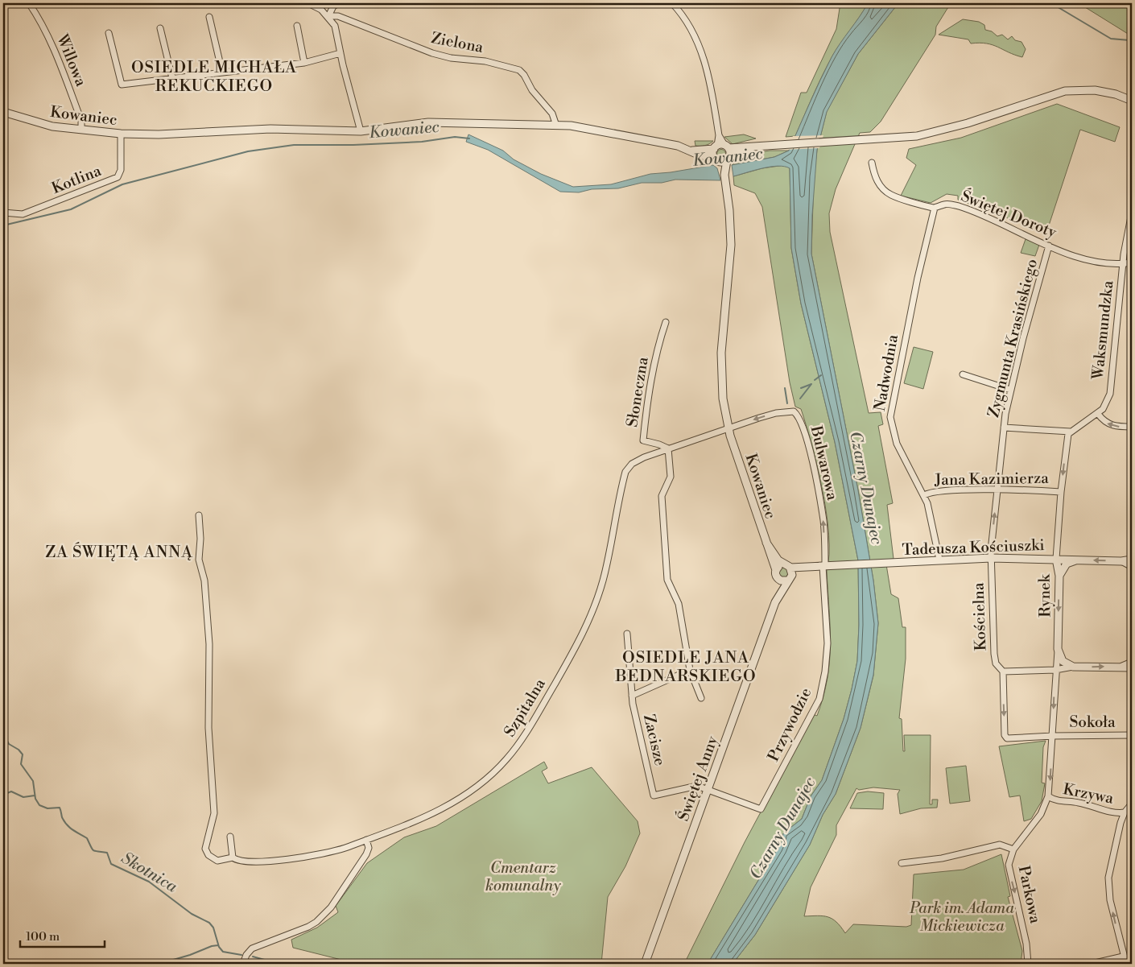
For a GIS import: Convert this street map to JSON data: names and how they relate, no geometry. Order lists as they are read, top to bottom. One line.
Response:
{"streets":{"street":["Zielona","Willowa","Kowaniec","Kotlina","Świętej Doroty","Waksmundzka","Zygmunta Krasińskiego","Nadwodnia","Słoneczna","Bulwarowa","Jana Kazimierza","Tadeusza Kościuszki","Rynek","Kościelna","Szpitalna","Sokoła","Przywodzie","Zacisze","Świętej Anny","Krzywa","Parkowa"]},"crossings":[["Zielona","Kowaniec"],["Willowa","Kowaniec"],["Kowaniec","Kotlina"],["Kowaniec","Bulwarowa"],["Kowaniec","Tadeusza Kościuszki"],["Kowaniec","Szpitalna"],["Kowaniec","Świętej Anny"],["Świętej Doroty","Waksmundzka"],["Świętej Doroty","Zygmunta Krasińskiego"],["Świętej Doroty","Nadwodnia"],["Zygmunta Krasińskiego","Jana Kazimierza"],["Zygmunta Krasińskiego","Tadeusza Kościuszki"],["Zygmunta Krasińskiego","Kościelna"],["Nadwodnia","Jana Kazimierza"],["Nadwodnia","Tadeusza Kościuszki"],["Słoneczna","Szpitalna"],["Bulwarowa","Tadeusza Kościuszki"],["Bulwarowa","Szpitalna"],["Bulwarowa","Przywodzie"],["Tadeusza Kościuszki","Rynek"],["Tadeusza Kościuszki","Kościelna"],["Tadeusza Kościuszki","Przywodzie"],["Tadeusza Kościuszki","Świętej Anny"],["Rynek","Kościelna"],["Rynek","Sokoła"],["Rynek","Krzywa"],["Rynek","Parkowa"],["Kościelna","Sokoła"],["Przywodzie","Zacisze"],["Przywodzie","Świętej Anny"],["Zacisze","Świętej Anny"]],"one_way":["Rynek","Parkowa"],"districts":["OSIEDLE MICHAŁA REKUCKIEGO","ZA ŚWIĘTĄ ANNĄ","OSIEDLE JANA BEDNARSKIEGO"],"water":["Kowaniec","Czarny Dunajec","Skotnica"],"parks":["Cmentarz komunalny","Park im. Adama Mickiewicza"],"scale_bar":"100 m"}
